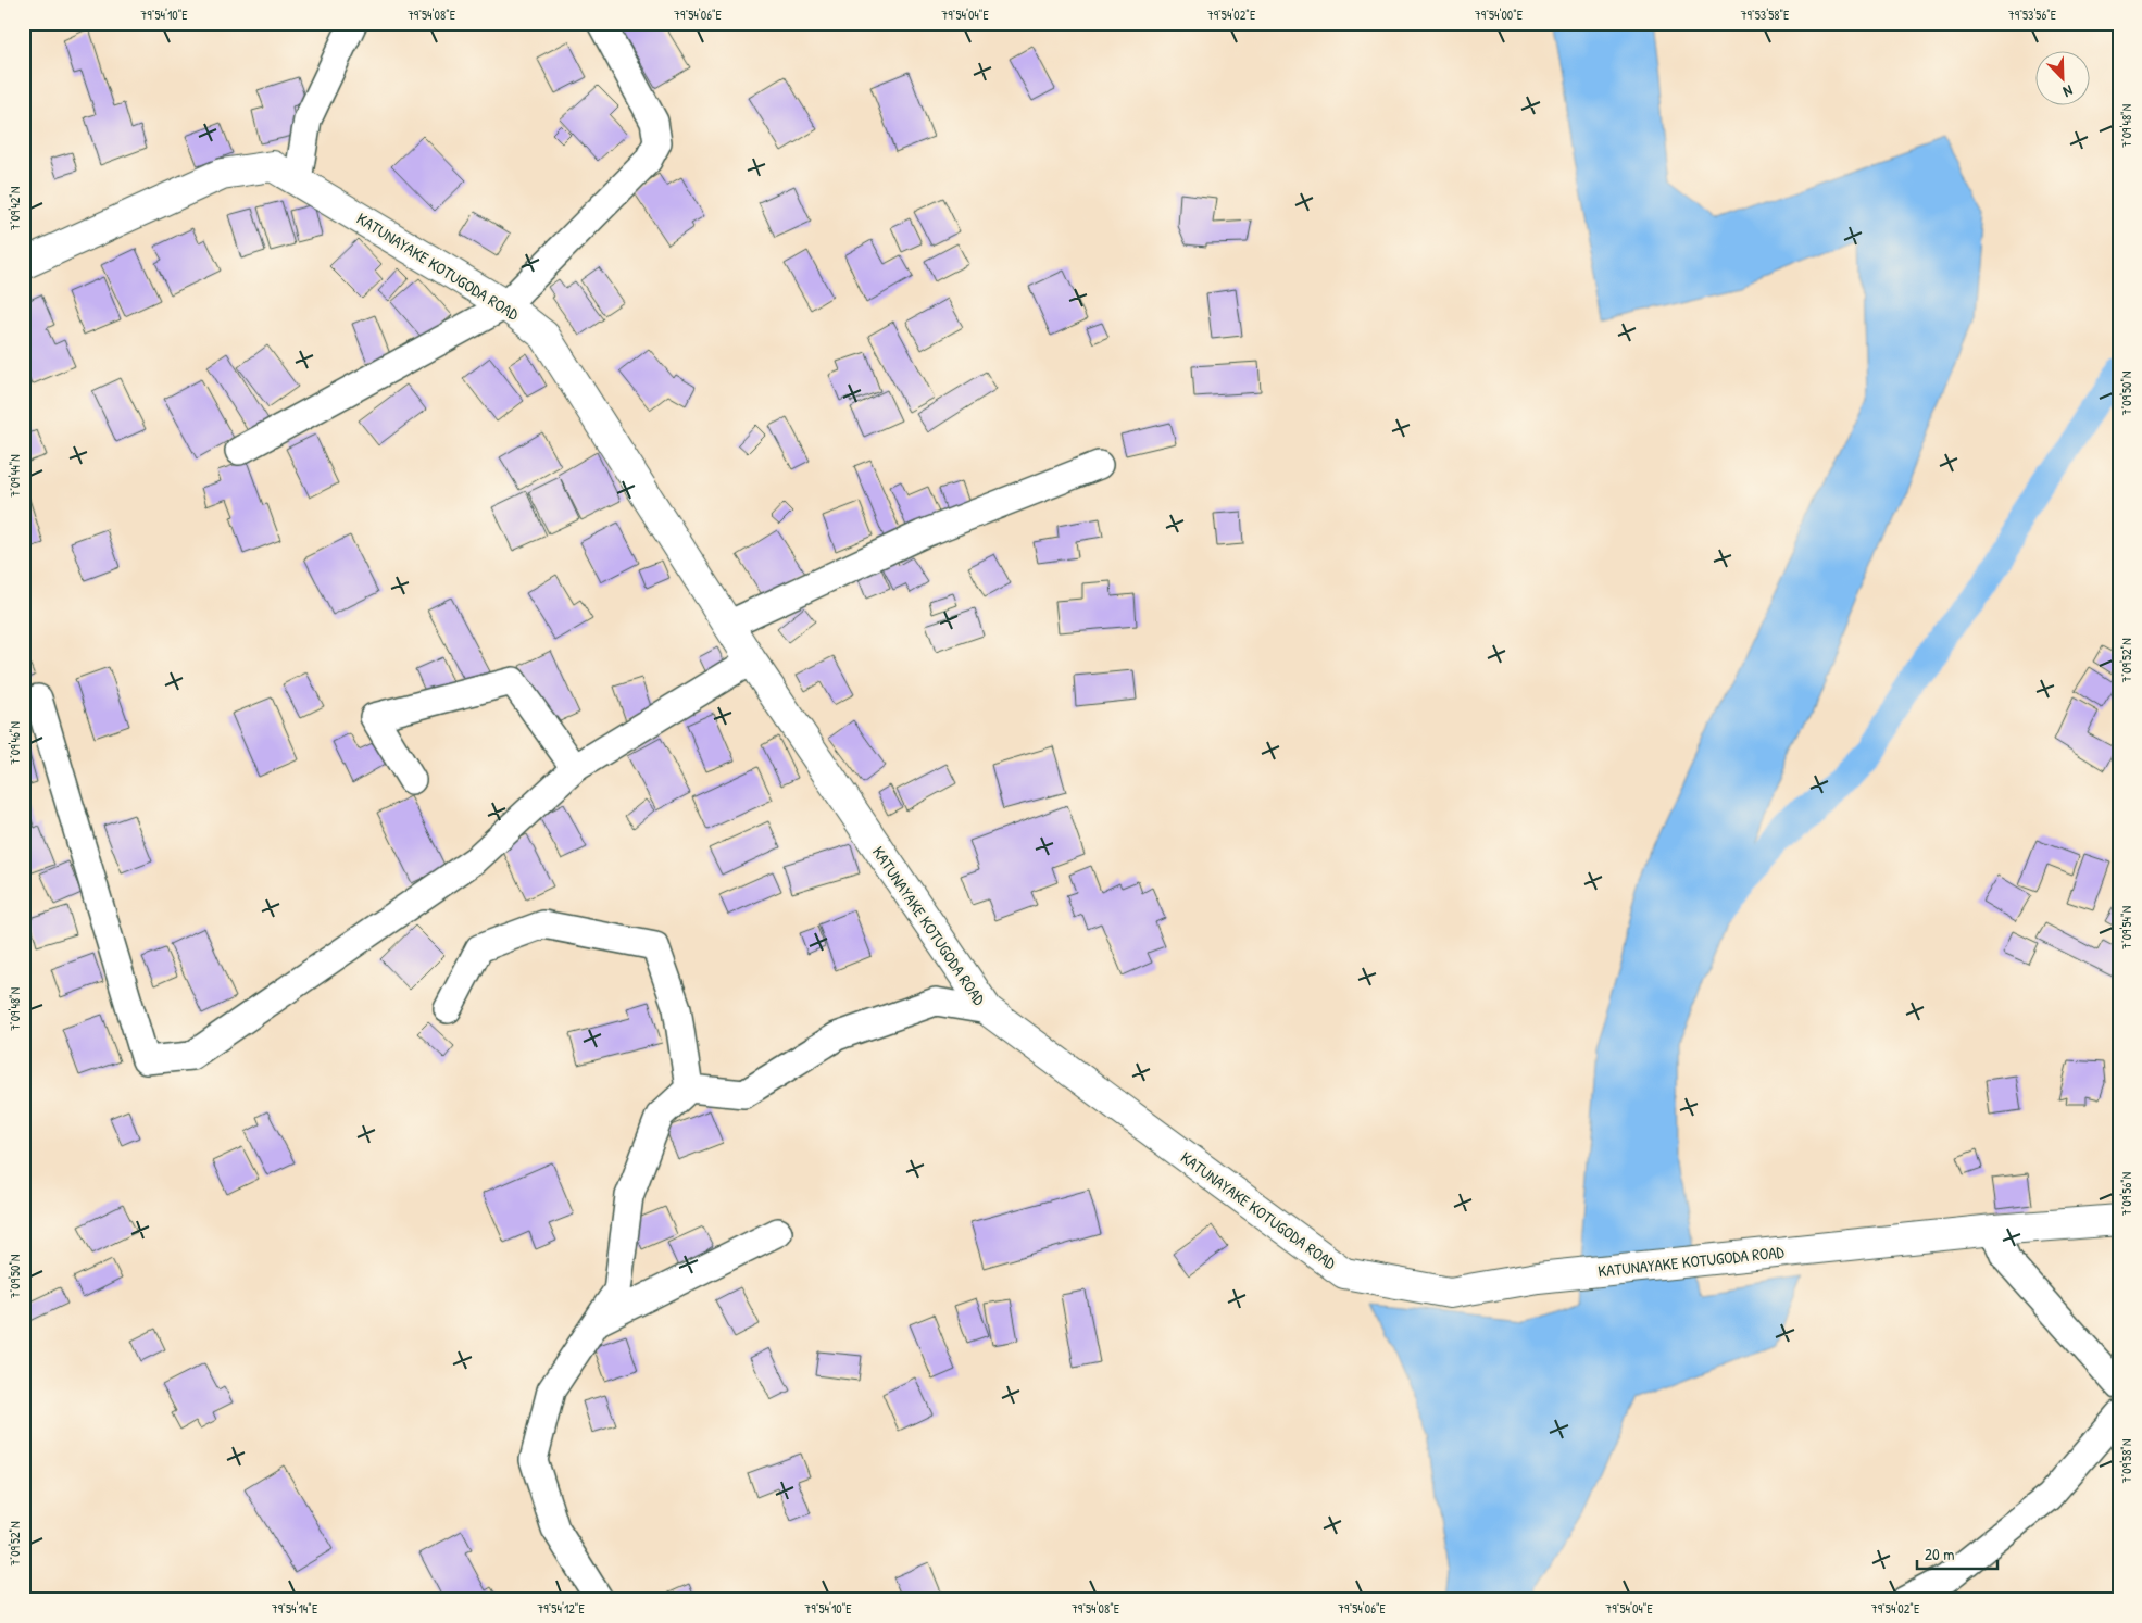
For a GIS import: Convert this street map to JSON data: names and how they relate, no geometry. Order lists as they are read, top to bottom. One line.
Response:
{"streets":{"main road":["KATUNAYAKE KOTUGODA ROAD"]},"scale_bar":"20 m","north":"bottom right","coordinates":["79°54'10\"E","79°54'08\"E","79°54'06\"E","79°54'04\"E","79°54'02\"E","79°54'00\"E","79°53'58\"E","79°53'56\"E","7°09'48\"N","7°09'42\"N","7°09'50\"N","7°09'44\"N","7°09'52\"N","7°09'46\"N","7°09'54\"N","7°09'56\"N","7°09'58\"N","79°54'14\"E","79°54'12\"E"]}
